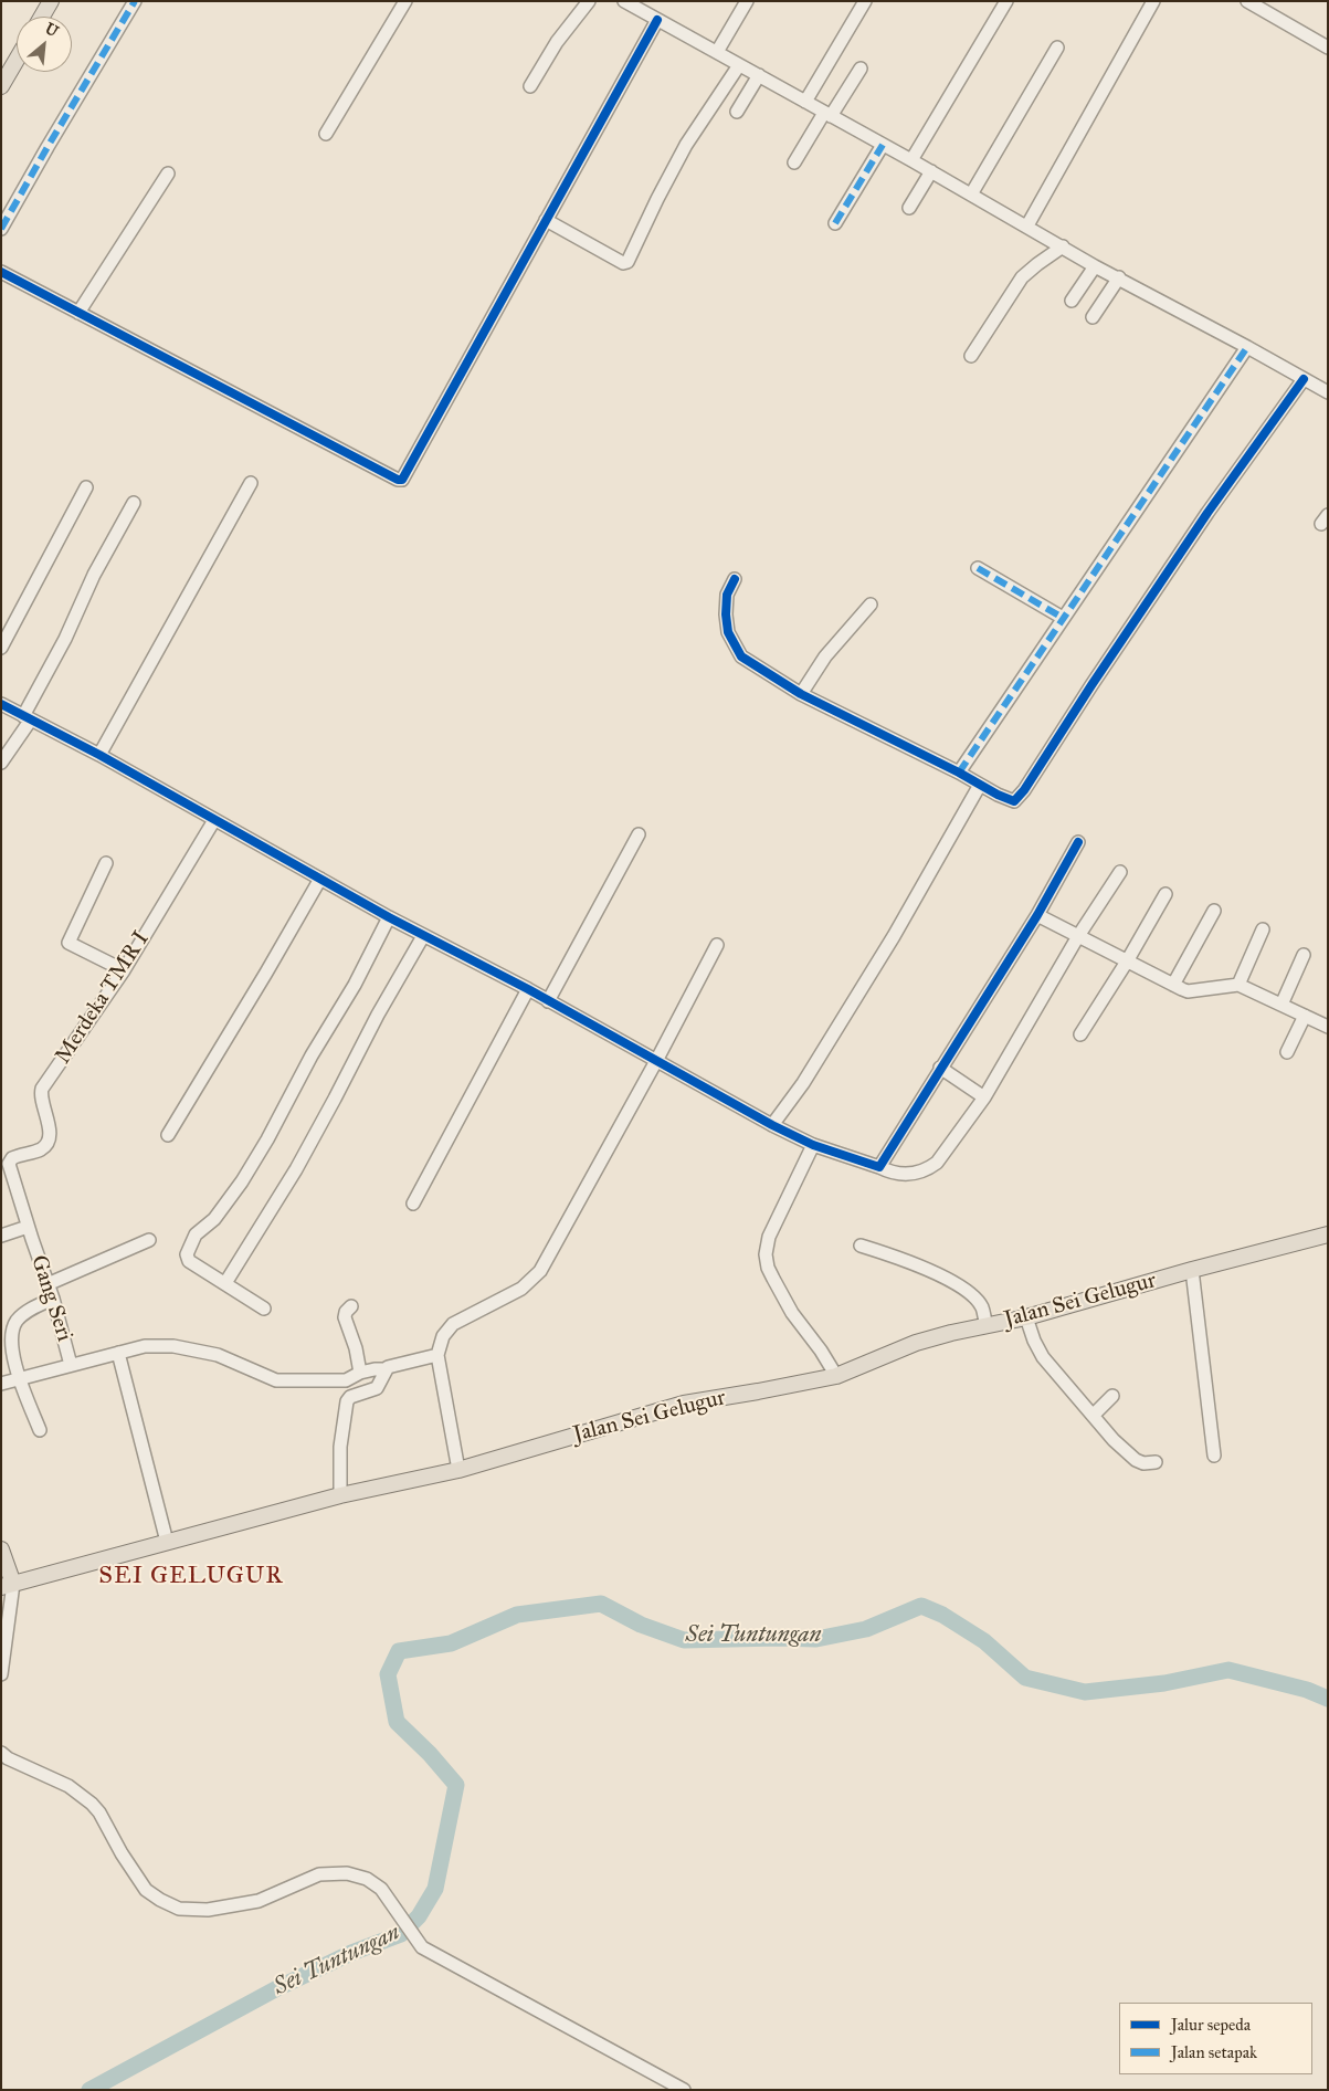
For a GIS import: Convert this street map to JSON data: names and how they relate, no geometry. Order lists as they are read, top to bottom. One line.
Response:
{"streets":{"main road":["Jalan Sei Gelugur"],"street":["Merdeka TMR I","Gang Seri"]},"crossings":[["Merdeka TMR I","Gang Seri"]],"districts":["SEI GELUGUR"],"water":["Sei Tuntungan"],"legend":["Jalur sepeda","Jalan setapak"],"north":"top right"}
